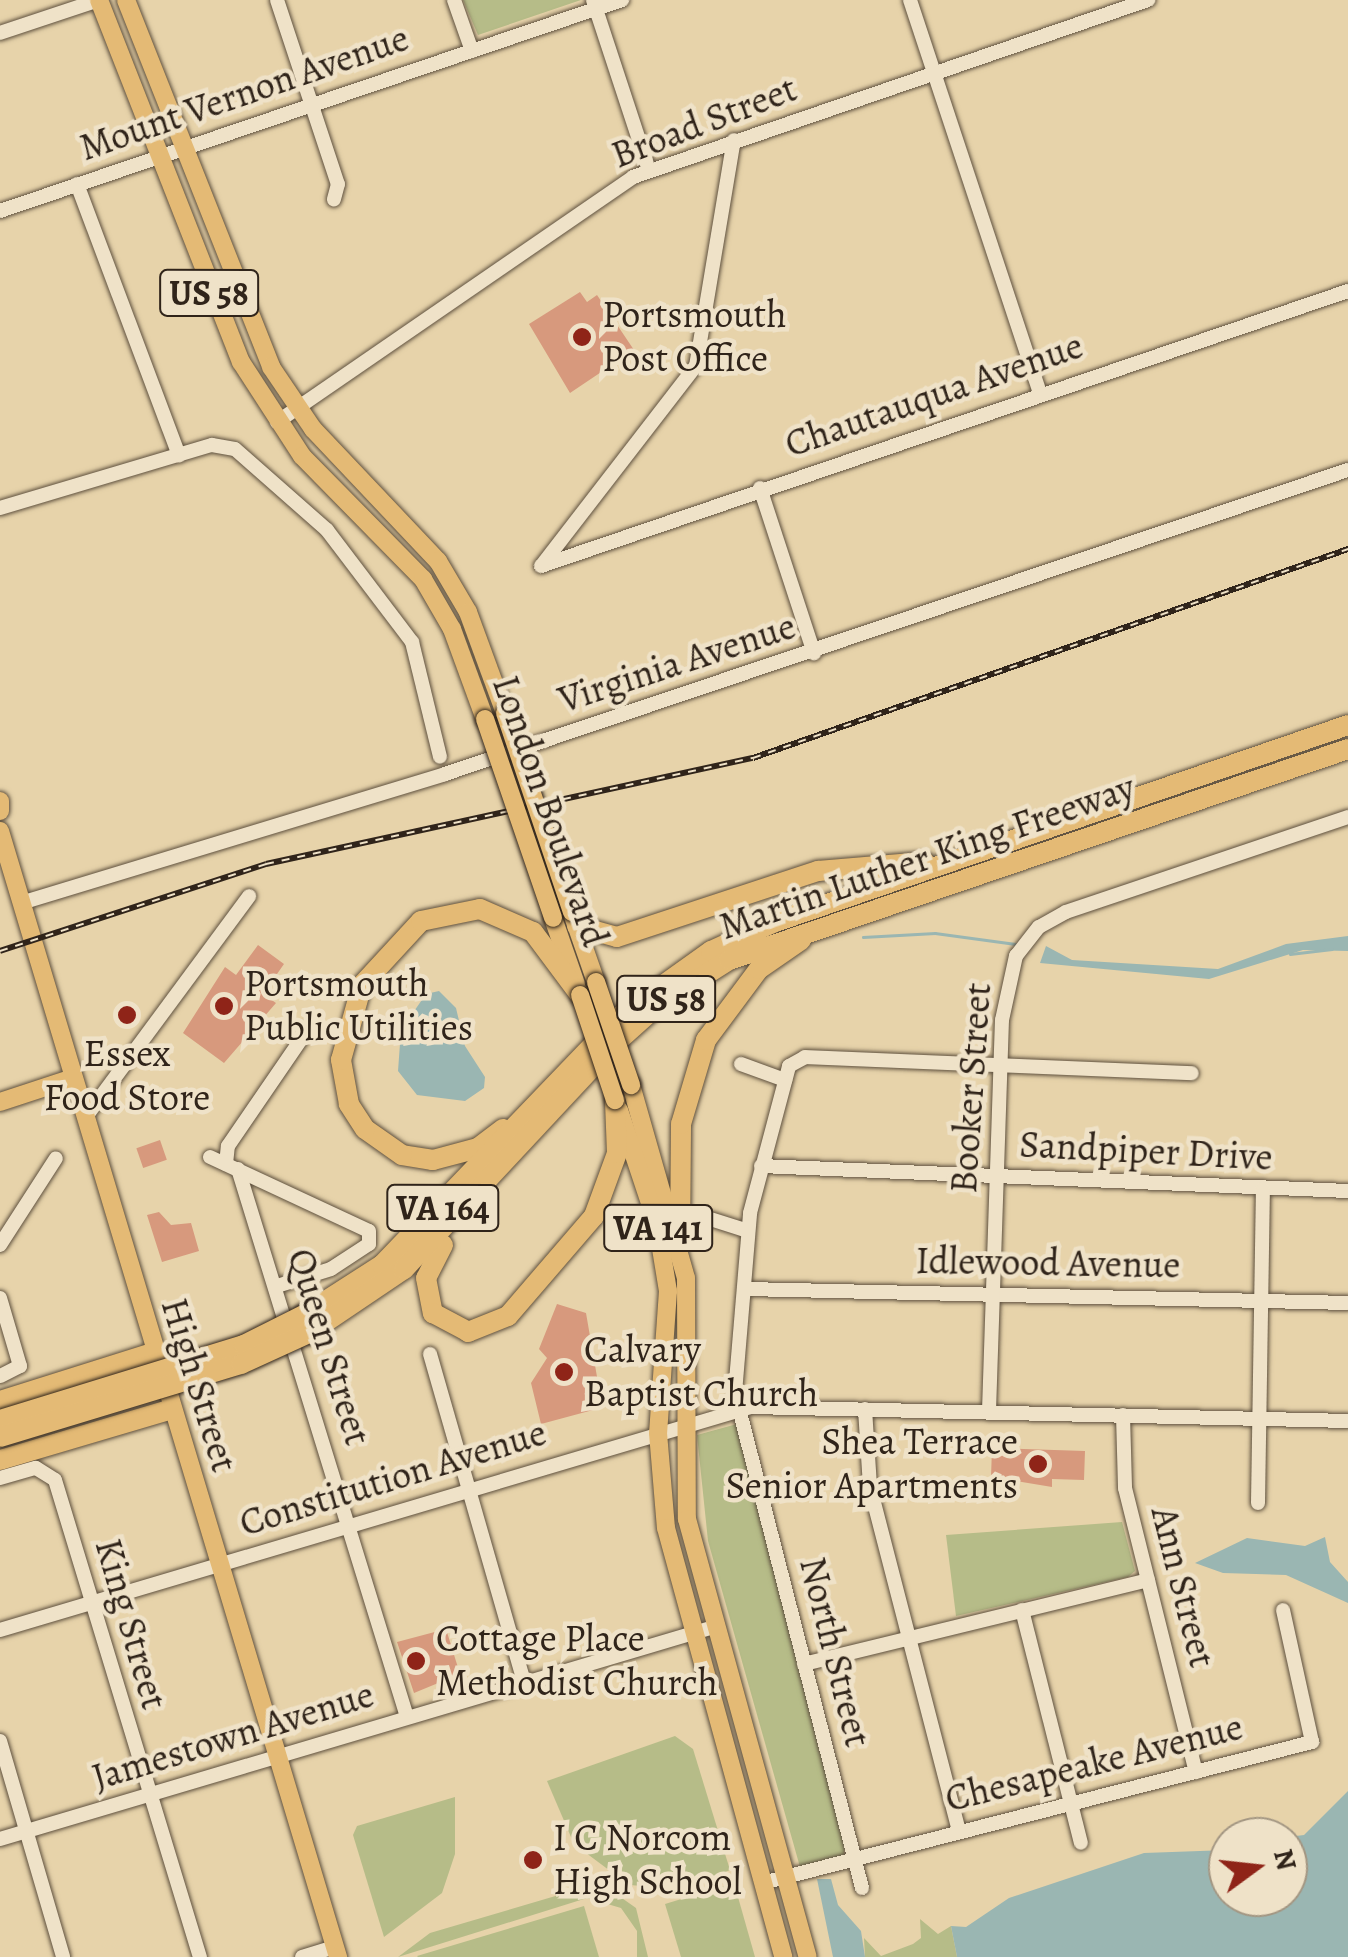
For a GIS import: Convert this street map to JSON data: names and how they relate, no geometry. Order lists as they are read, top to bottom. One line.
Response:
{"streets":{"highway":["US 58","Martin Luther King Freeway","VA 164"],"main road":["London Boulevard","VA 141","High Street"],"street":["Mount Vernon Avenue","Broad Street","Chautauqua Avenue","Virginia Avenue","Booker Street","Sandpiper Drive","Idlewood Avenue","Queen Street","Constitution Avenue","Ann Street","King Street","North Street","Jamestown Avenue","Chesapeake Avenue"]},"crossings":[["Mount Vernon Avenue","London Boulevard"],["Broad Street","Chautauqua Avenue"],["Broad Street","London Boulevard"],["US 58","London Boulevard"],["US 58","Martin Luther King Freeway"],["US 58","VA 164"],["Virginia Avenue","High Street"],["London Boulevard","Constitution Avenue"],["London Boulevard","Jamestown Avenue"],["London Boulevard","Chesapeake Avenue"],["Martin Luther King Freeway","VA 164"],["Booker Street","Sandpiper Drive"],["Booker Street","Idlewood Avenue"],["Booker Street","Constitution Avenue"],["Sandpiper Drive","North Street"],["Idlewood Avenue","North Street"],["Queen Street","Constitution Avenue"],["Queen Street","Jamestown Avenue"],["High Street","Constitution Avenue"],["High Street","Jamestown Avenue"],["Constitution Avenue","Ann Street"],["Constitution Avenue","King Street"],["Constitution Avenue","North Street"],["Ann Street","Chesapeake Avenue"],["King Street","Jamestown Avenue"],["North Street","Chesapeake Avenue"]],"places":["Portsmouth Post Office","Portsmouth Public Utilities","Essex Food Store","Calvary Baptist Church","Shea Terrace Senior Apartments","Cottage Place Methodist Church","I C Norcom High School"],"north":"right"}
